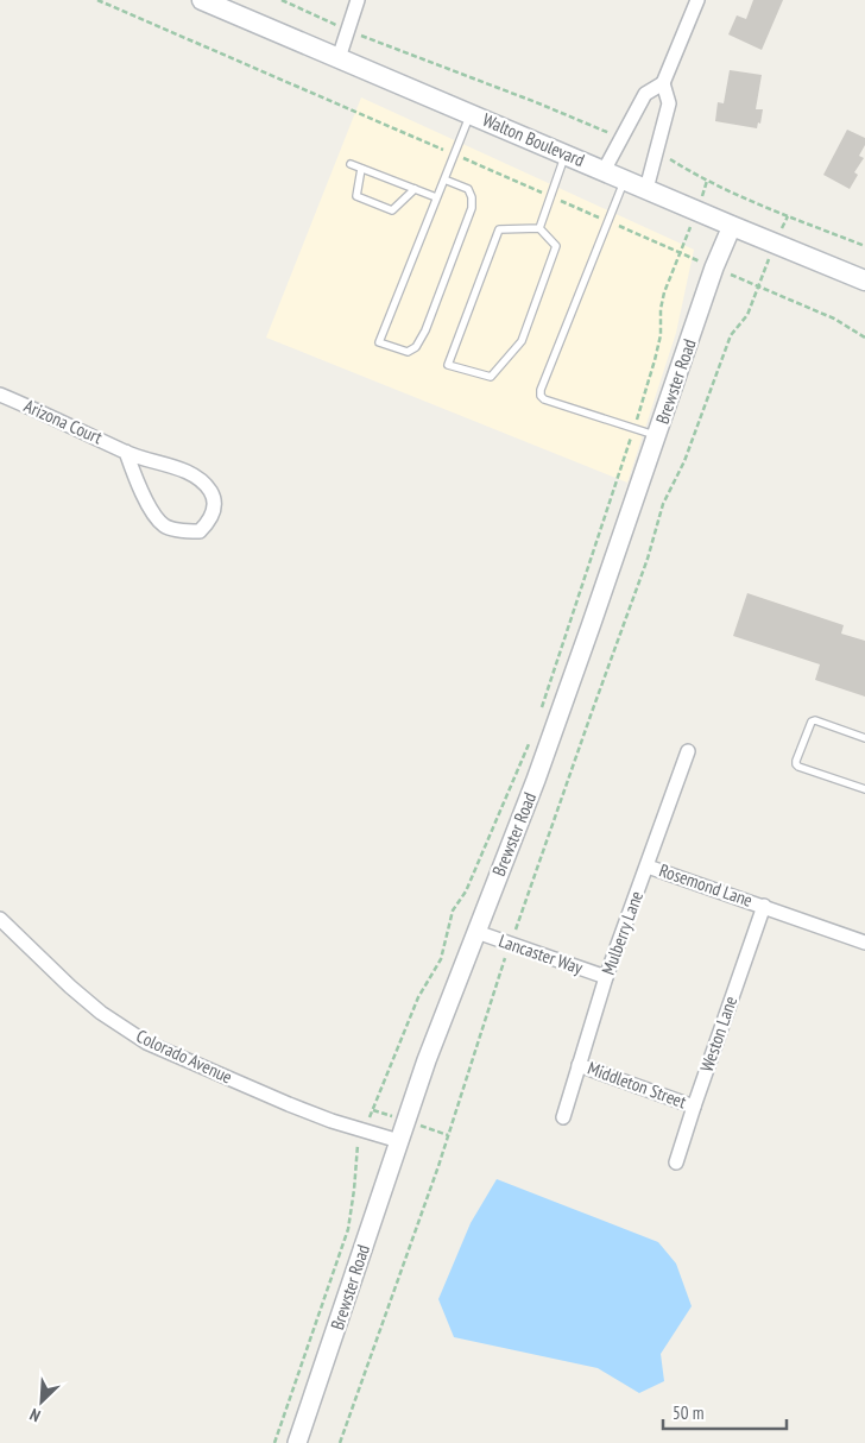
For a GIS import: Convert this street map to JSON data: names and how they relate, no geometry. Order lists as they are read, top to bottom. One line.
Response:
{"streets":{"main road":["Walton Boulevard"],"street":["Brewster Road","Arizona Court","Rosemond Lane","Mulberry Lane","Lancaster Way","Weston Lane","Colorado Avenue","Middleton Street"]},"crossings":[["Walton Boulevard","Brewster Road"],["Brewster Road","Lancaster Way"],["Brewster Road","Colorado Avenue"],["Rosemond Lane","Mulberry Lane"],["Rosemond Lane","Weston Lane"],["Mulberry Lane","Lancaster Way"],["Mulberry Lane","Middleton Street"],["Weston Lane","Middleton Street"]],"scale_bar":"50 m","north":"bottom left"}
